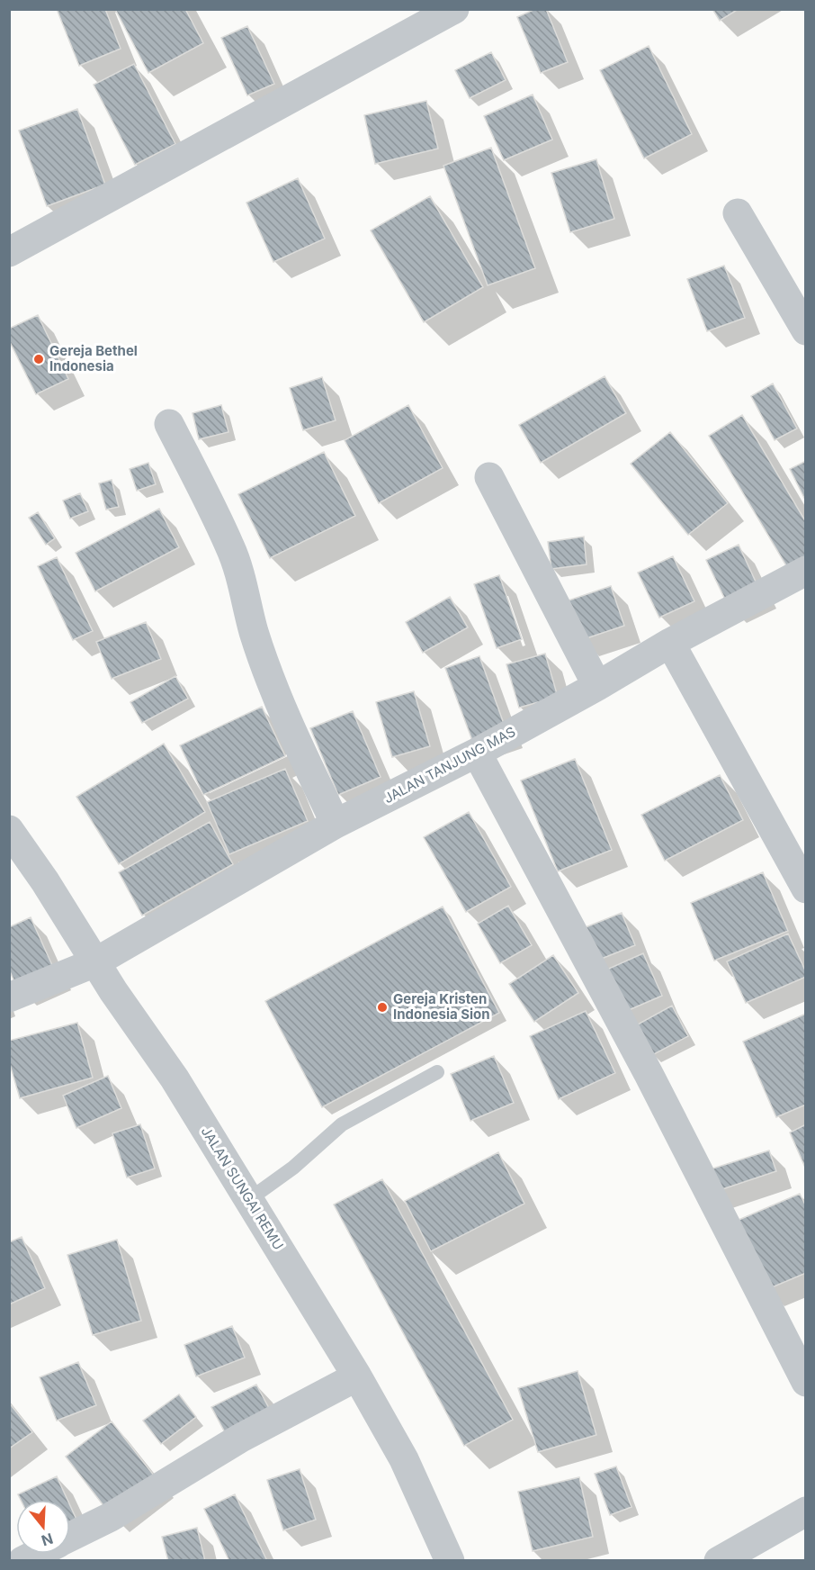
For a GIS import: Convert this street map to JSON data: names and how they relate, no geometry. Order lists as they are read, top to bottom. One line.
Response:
{"streets":{"street":["JALAN TANJUNG MAS","JALAN SUNGAI REMU"]},"crossings":[["JALAN TANJUNG MAS","JALAN SUNGAI REMU"]],"places":["Gereja Bethel Indonesia","Gereja Kristen Indonesia Sion"],"north":"bottom"}
